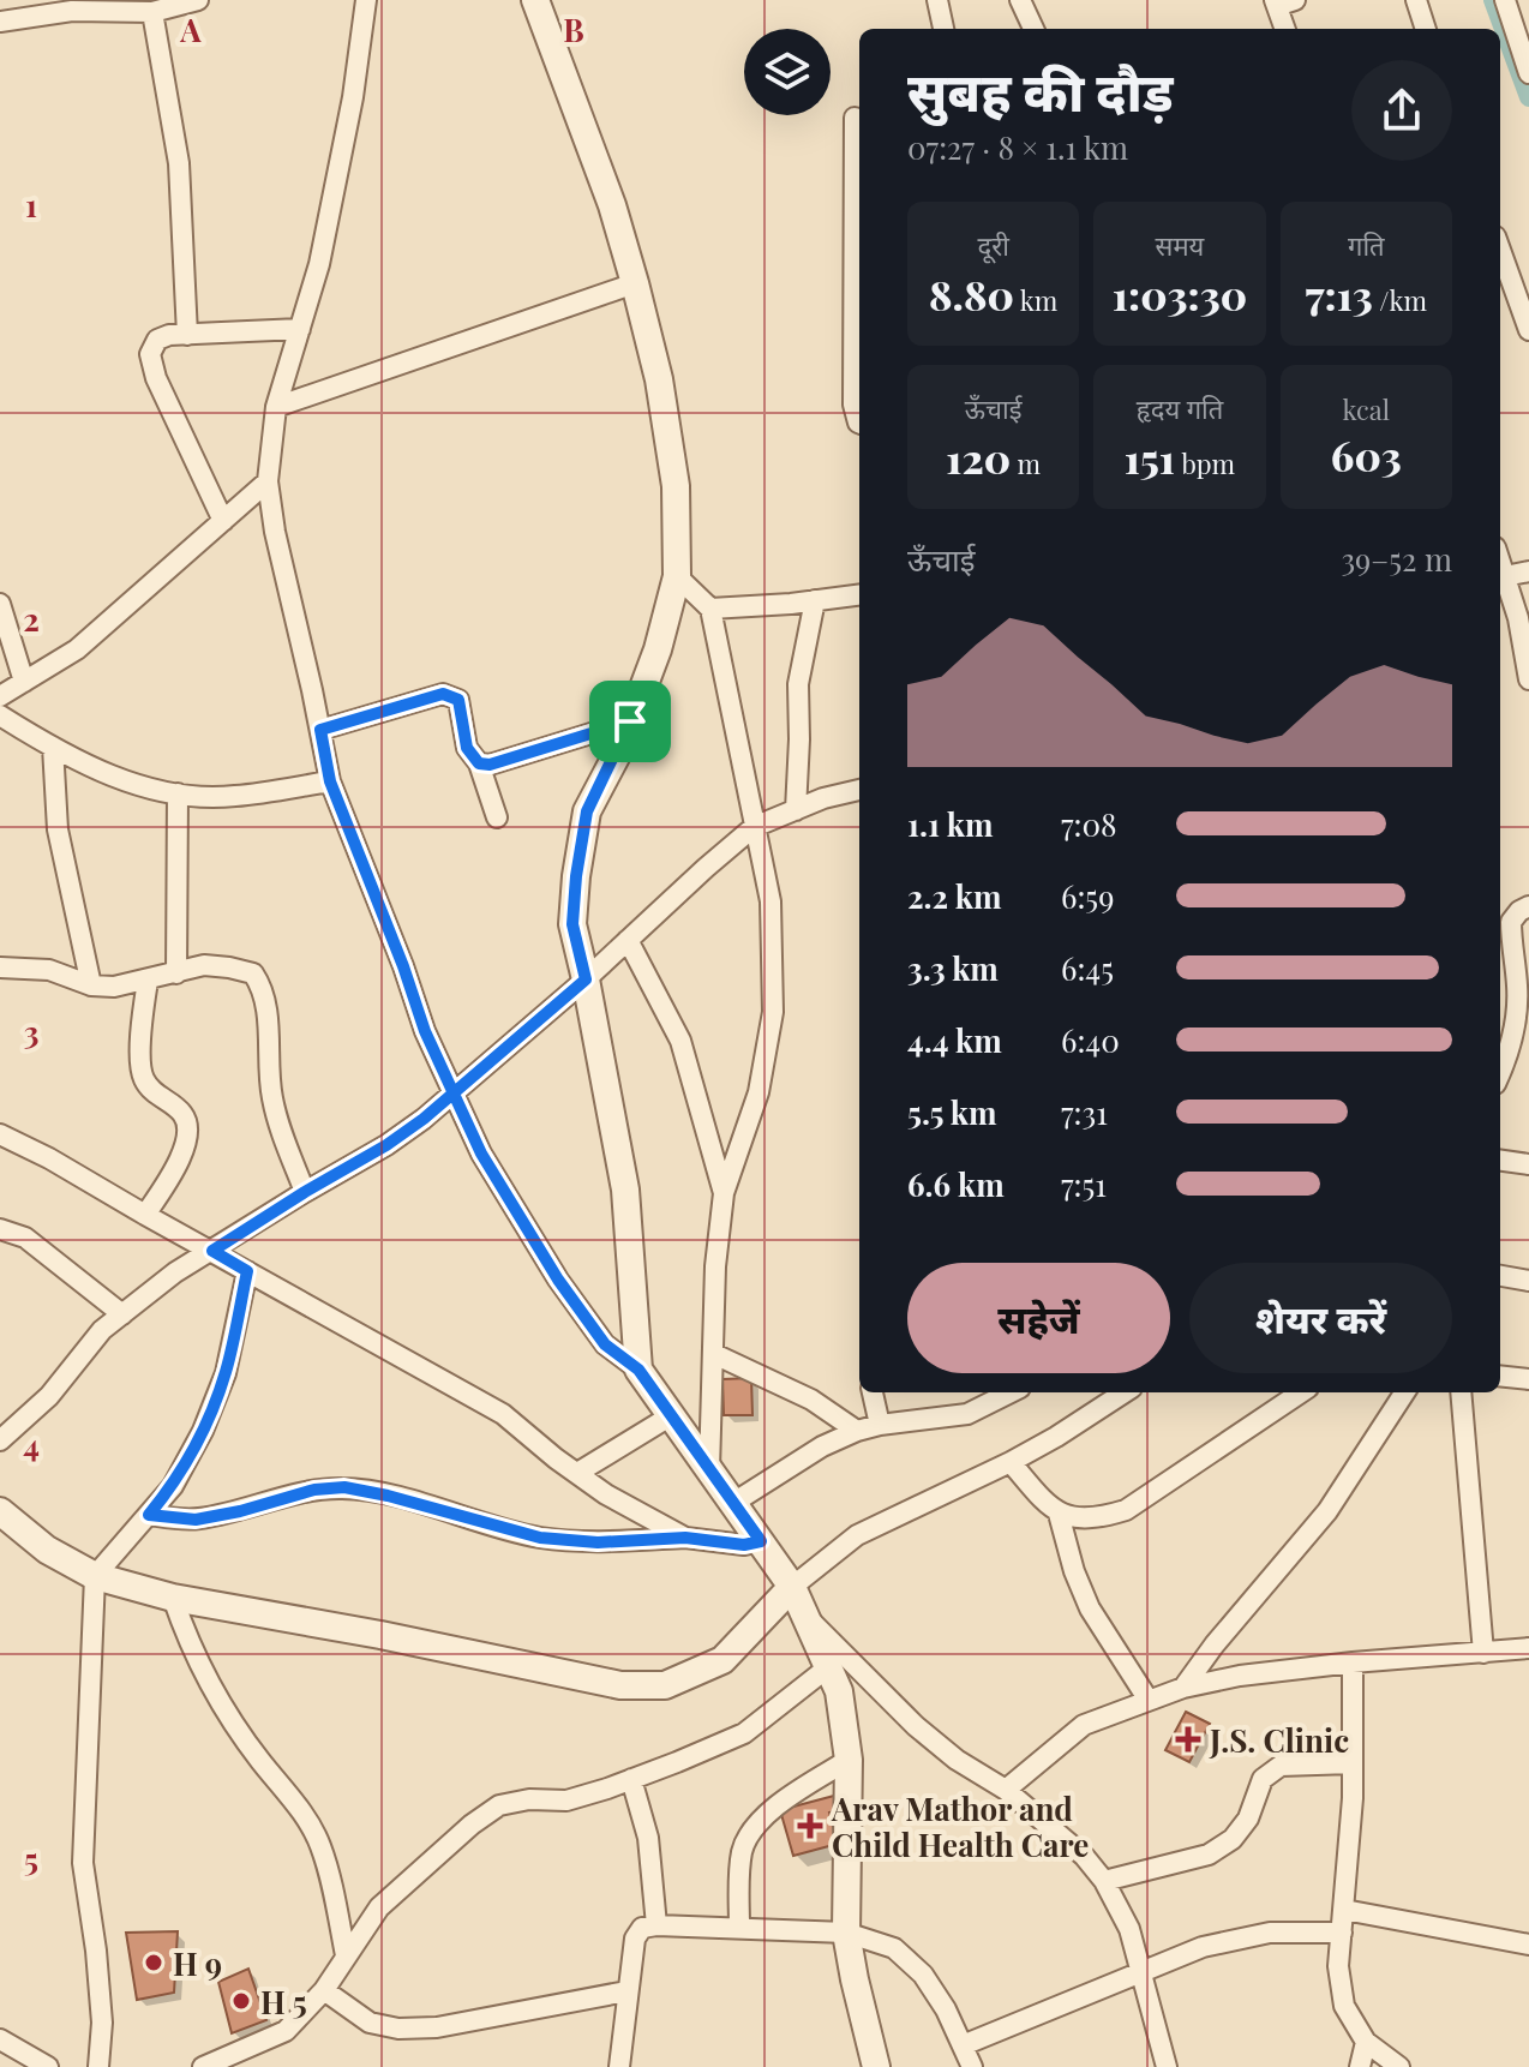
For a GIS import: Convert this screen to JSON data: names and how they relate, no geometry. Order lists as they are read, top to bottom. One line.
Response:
{"places":{"health":["J.S. Clinic","Arav Mathor and Child Health Care"],"other":["H 9","H 5"]},"page":{"heading":["सुबह की दौड़","07:27 · 8 × 1.1 km"],"stats":[["दूरी","8.80 km"],["समय","1:03:30"],["गति","7:13 /km"],["ऊँचाई","120 m"],["हृदय गति","151 bpm"],["kcal","603"]],"chart":["ऊँचाई","39–52 m"],"list":[{"name":"1.1 km","note":"7:08"},{"name":"2.2 km","note":"6:59"},{"name":"3.3 km","note":"6:45"},{"name":"4.4 km","note":"6:40"},{"name":"5.5 km","note":"7:31"},{"name":"6.6 km","note":"7:51"}],"buttons":["सहेजें","शेयर करें"]},"grid":{"columns":["A","B"],"rows":["1","2","3","4","5"]}}
